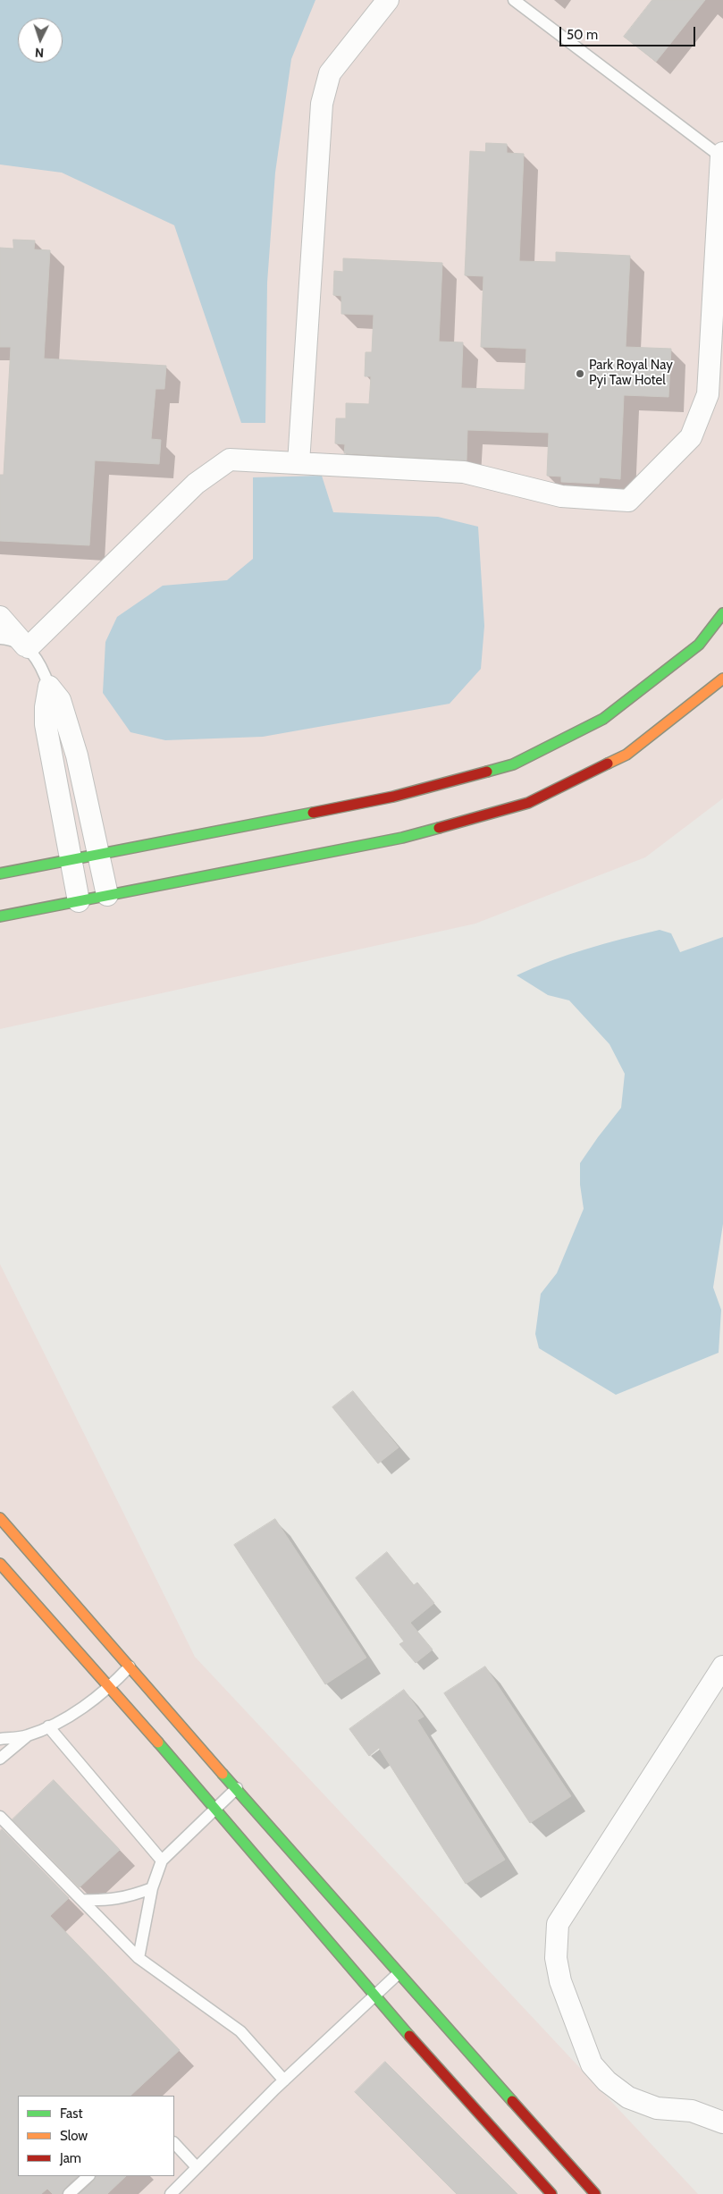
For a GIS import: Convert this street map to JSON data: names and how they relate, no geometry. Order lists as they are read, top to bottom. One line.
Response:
{"places":["Park Royal Nay Pyi Taw Hotel"],"legend":["Fast","Slow","Jam"],"scale_bar":"50 m","north":"bottom"}
